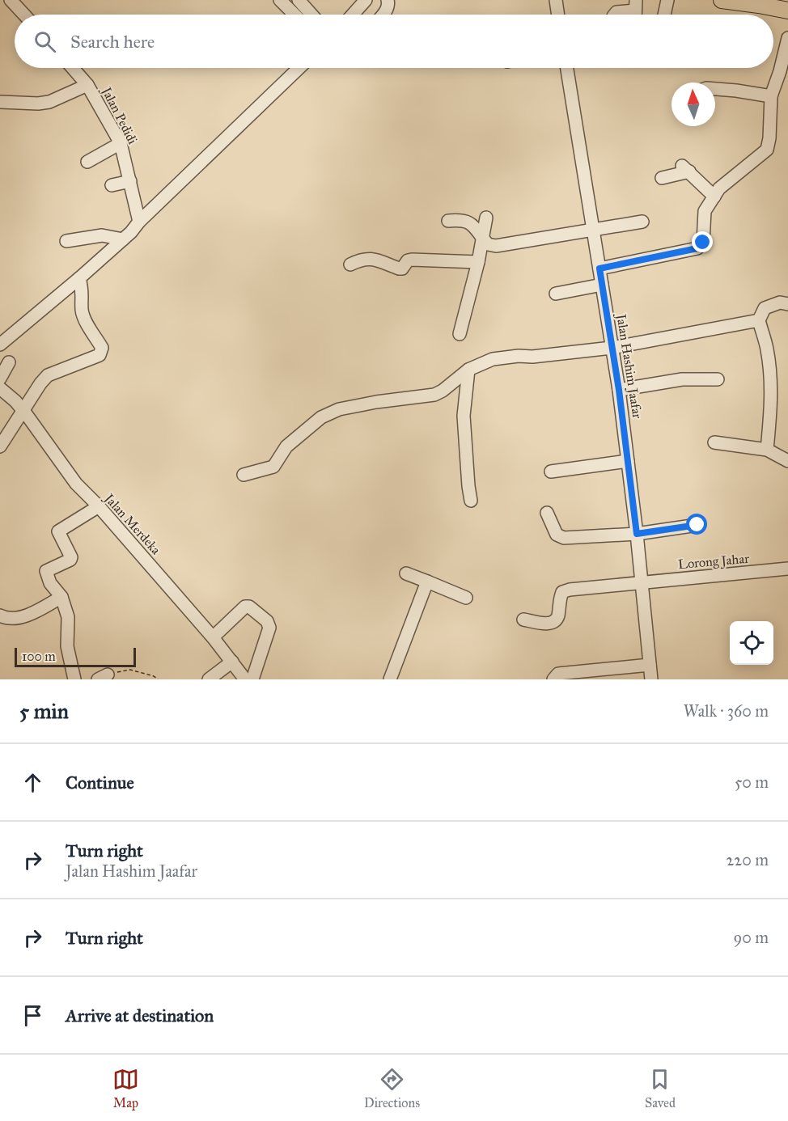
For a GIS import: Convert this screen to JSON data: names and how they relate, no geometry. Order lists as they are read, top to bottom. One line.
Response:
{"streets":{"street":["Jalan Pedidi","Jalan Hashim Jaafar","Jalan Merdeka","Lorong Jahar"]},"crossings":[["Jalan Hashim Jaafar","Lorong Jahar"]],"scale_bar":"100 m","north":"top","page":{"search":"Search here","scale":"100 m","heading":["5 min","Walk · 360 m"],"list":[["Continue","50 m"],["Turn right","Jalan Hashim Jaafar","220 m"],["Turn right","90 m"],"Arrive at destination"],"nav":["Map","Directions","Saved"]}}
